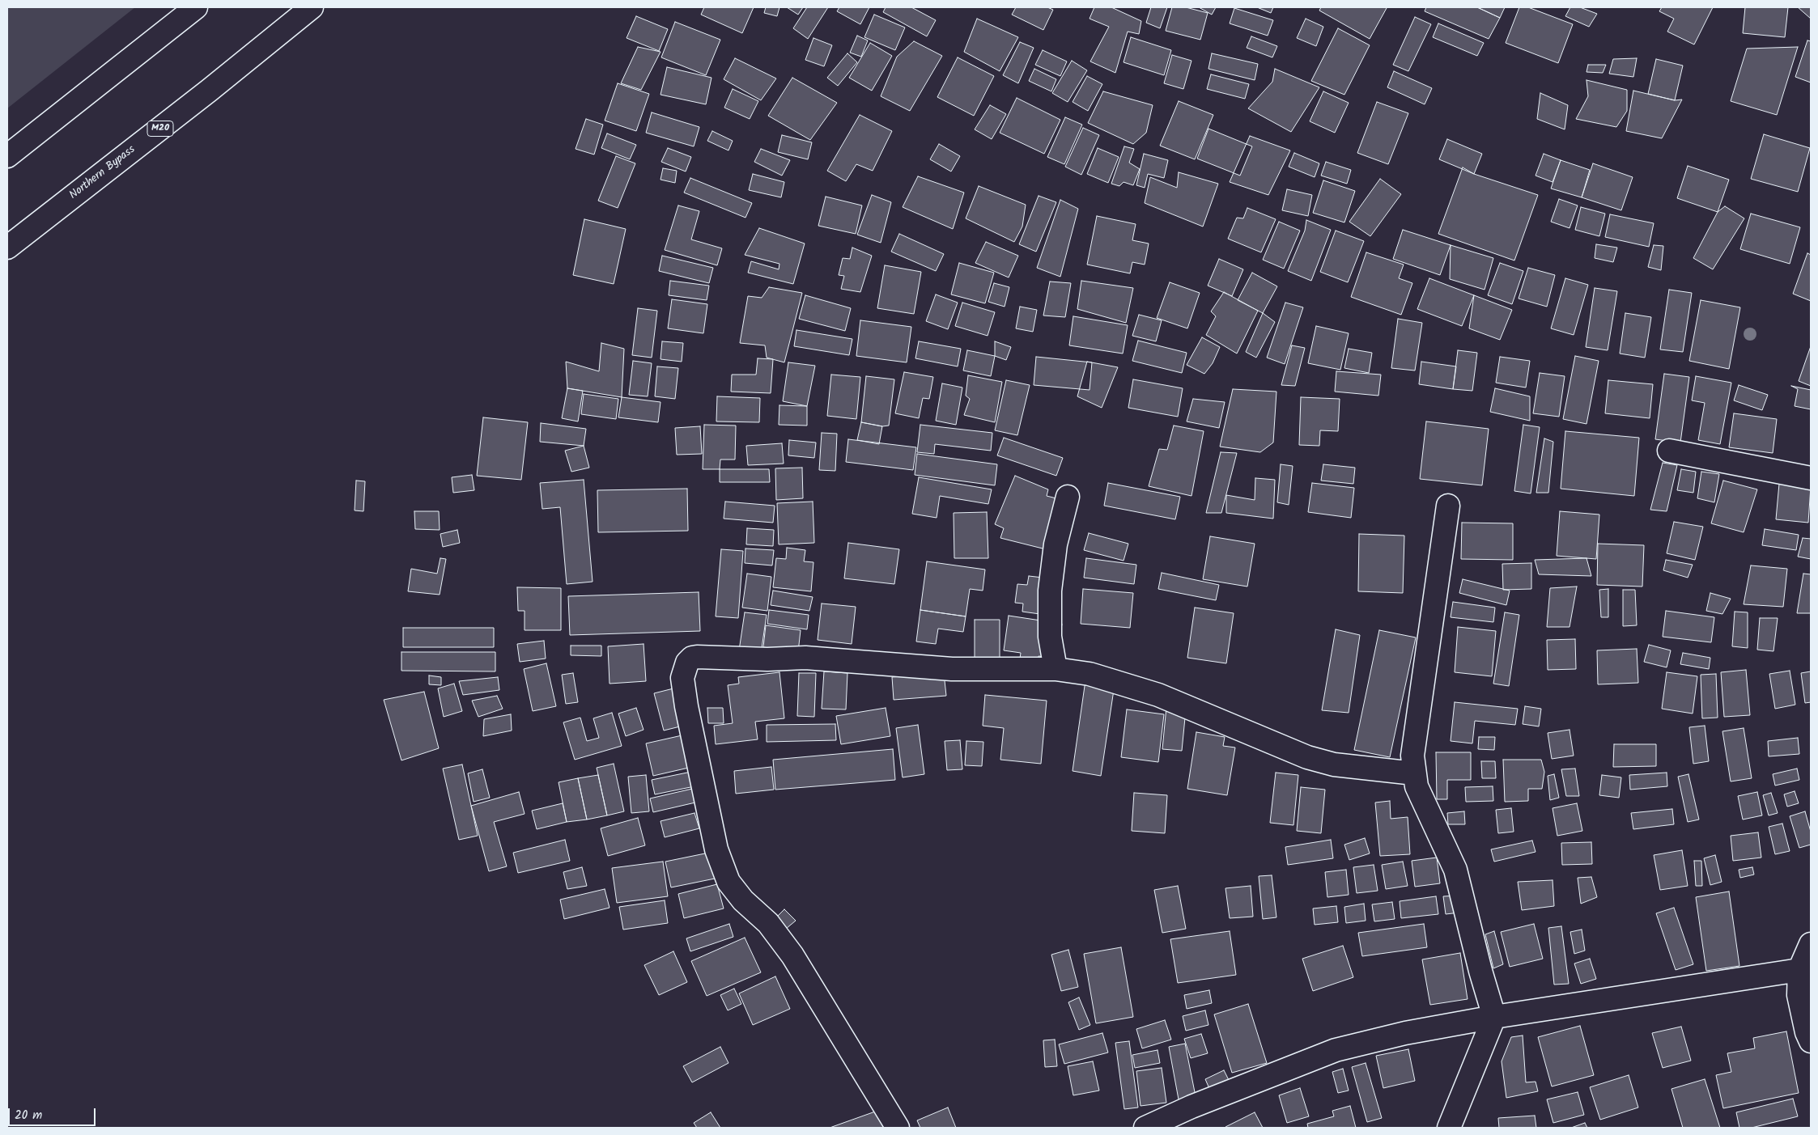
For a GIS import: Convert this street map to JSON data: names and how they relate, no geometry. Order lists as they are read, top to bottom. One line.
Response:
{"streets":{"main road":["M20","Northern Bypass"]},"scale_bar":"20 m"}
